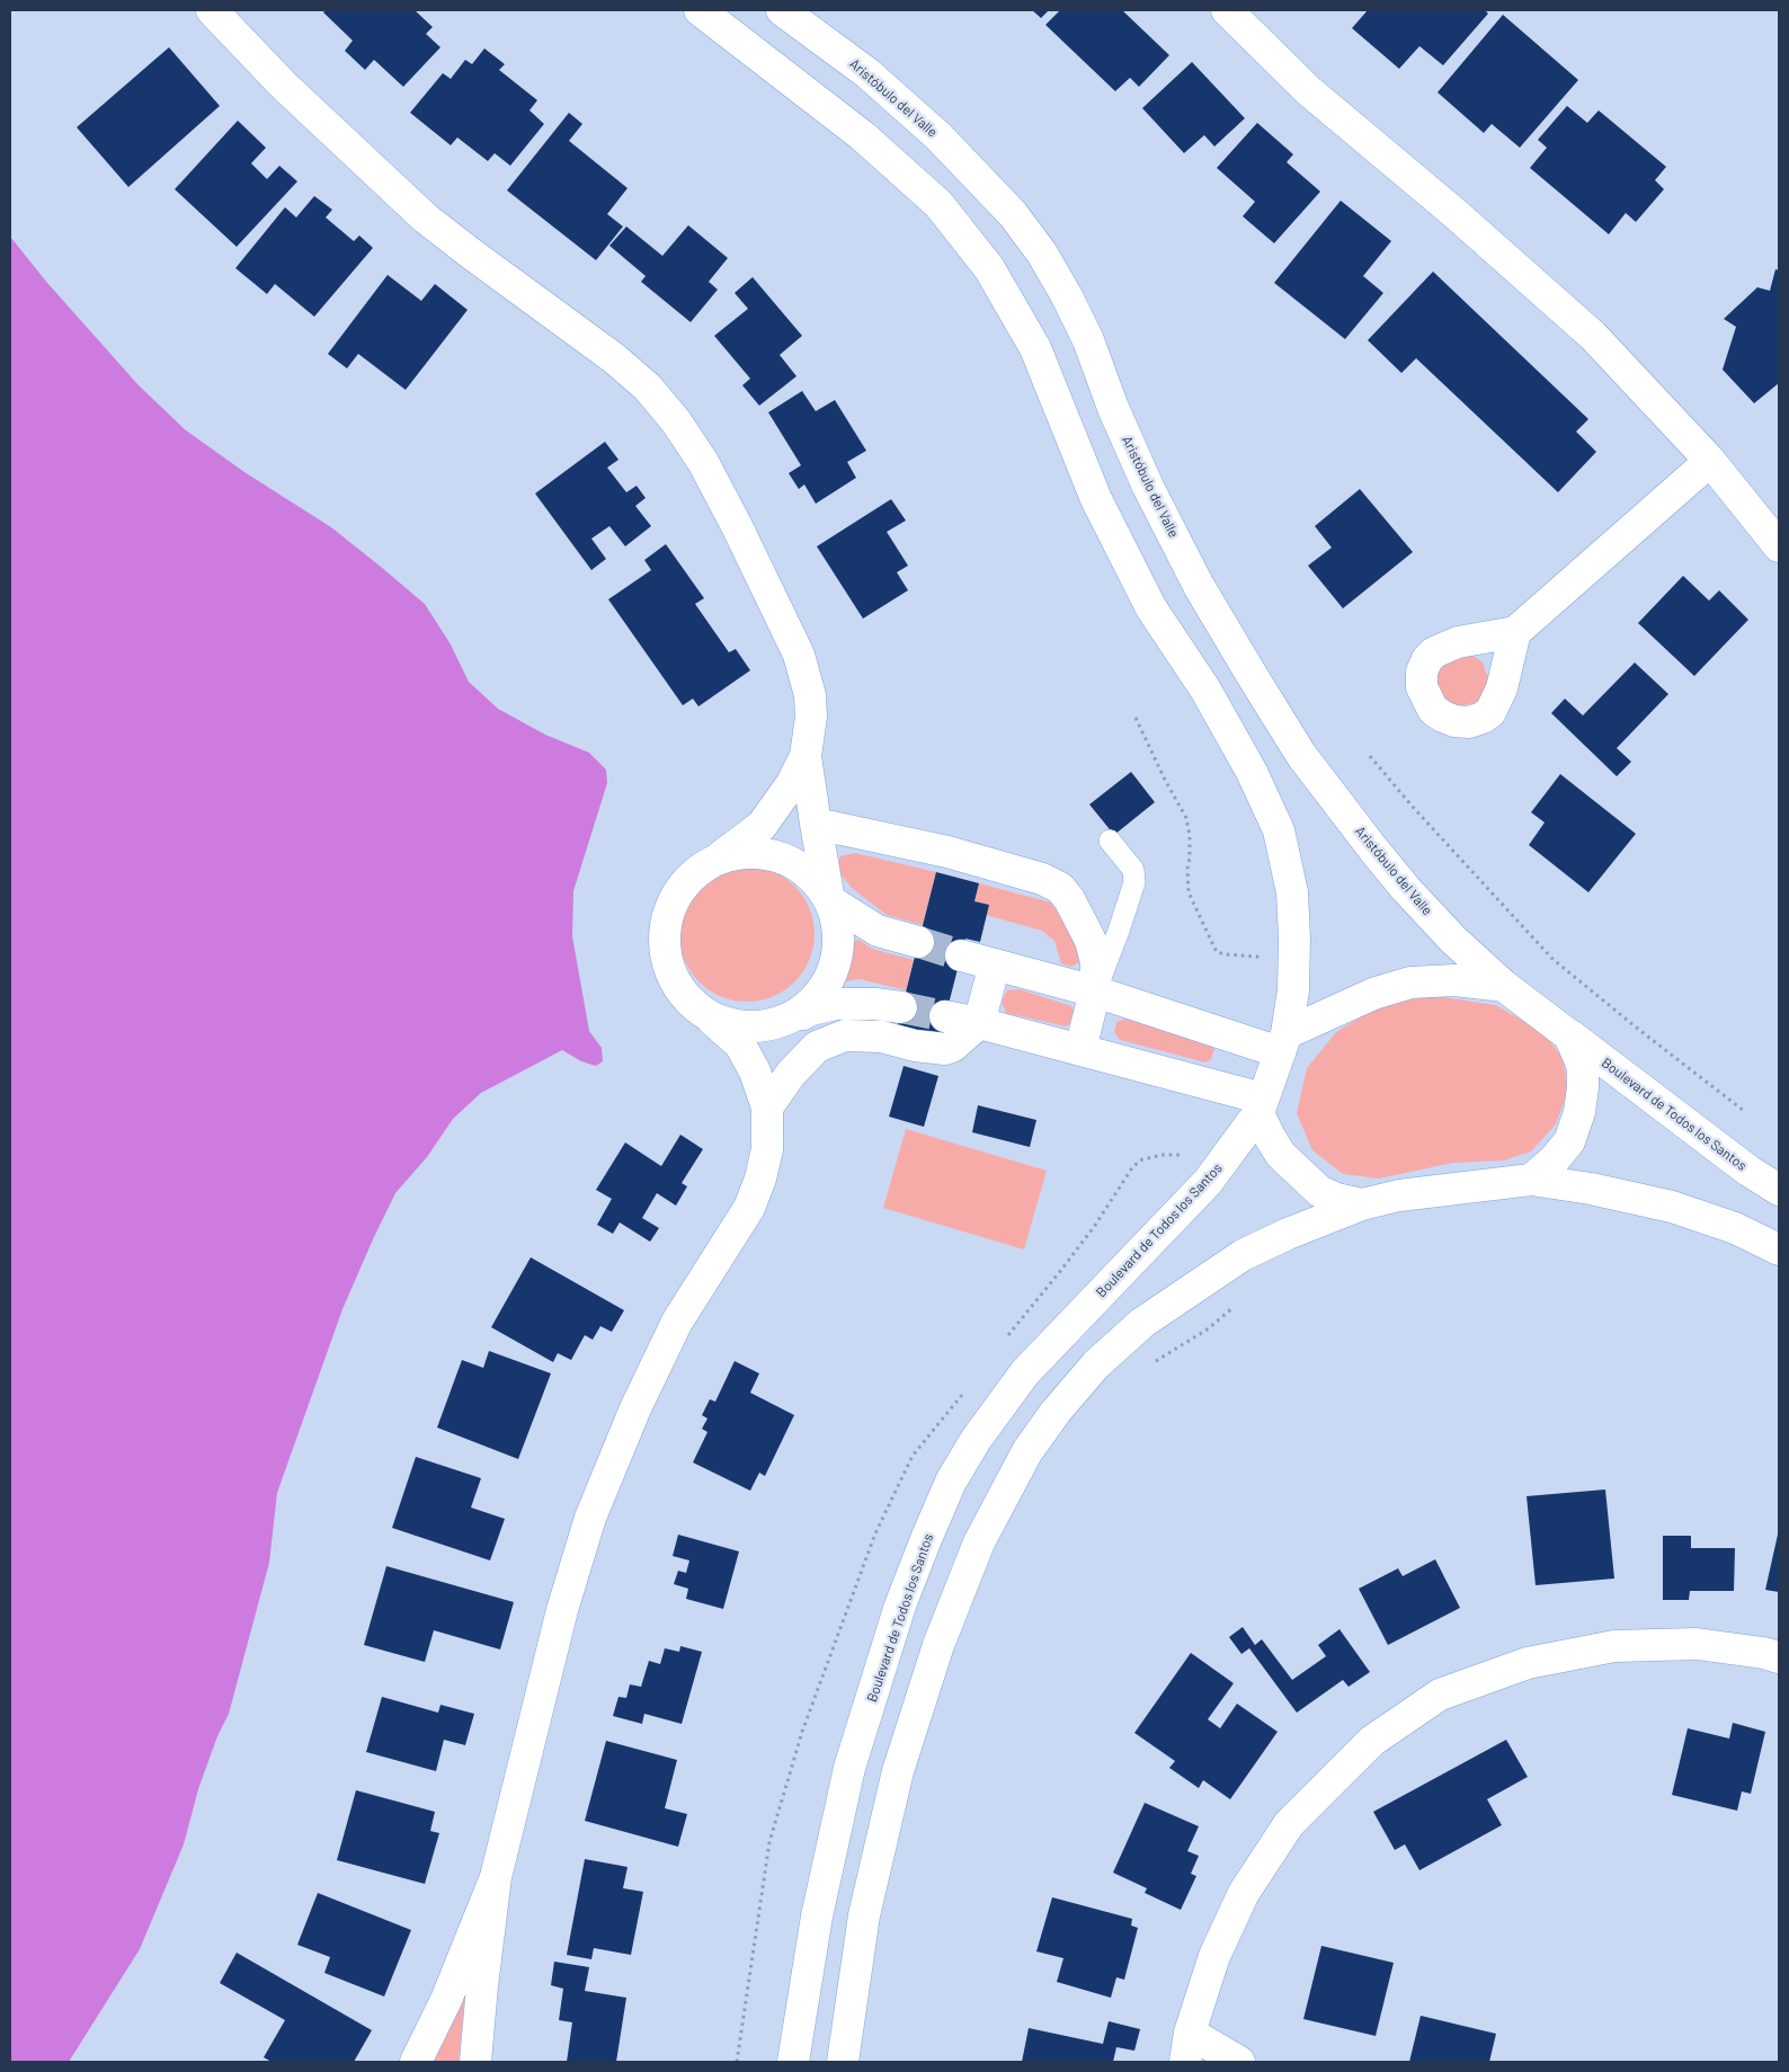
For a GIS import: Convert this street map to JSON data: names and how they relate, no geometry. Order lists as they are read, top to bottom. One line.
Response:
{"streets":{"street":["Aristóbulo del Valle","Boulevard de Todos los Santos"]},"crossings":[["Aristóbulo del Valle","Boulevard de Todos los Santos"]]}
